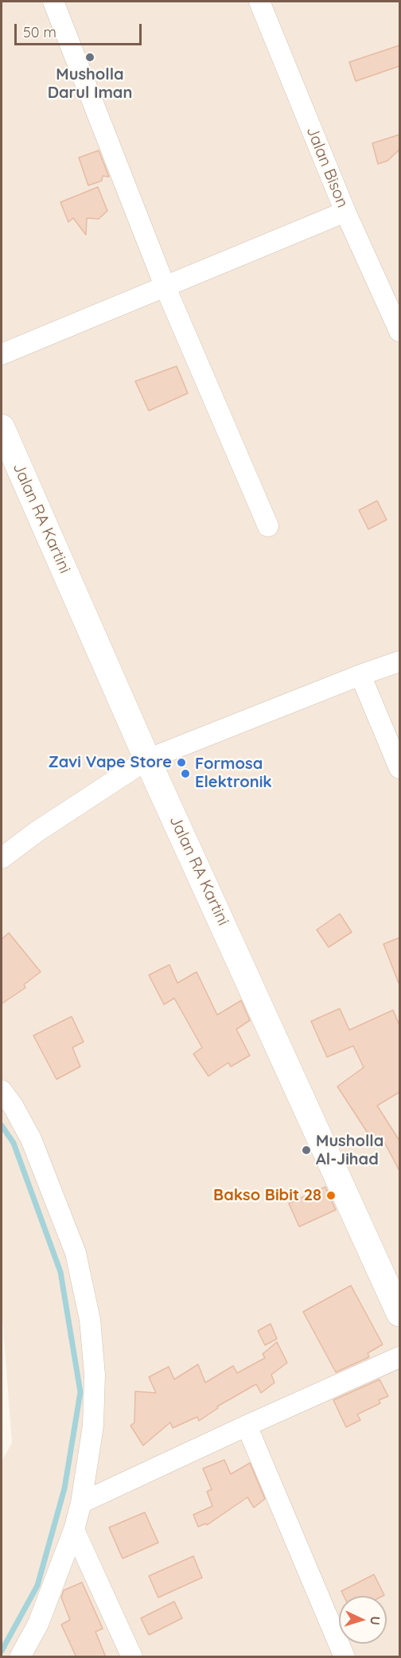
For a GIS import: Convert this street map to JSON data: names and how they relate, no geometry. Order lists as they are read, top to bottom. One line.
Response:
{"streets":{"main road":["Jalan RA Kartini"],"street":["Jalan Bison"]},"places":["Musholla Darul Iman","Zavi Vape Store","Formosa Elektronik","Musholla Al-Jihad","Bakso Bibit 28"],"scale_bar":"50 m","north":"right"}
